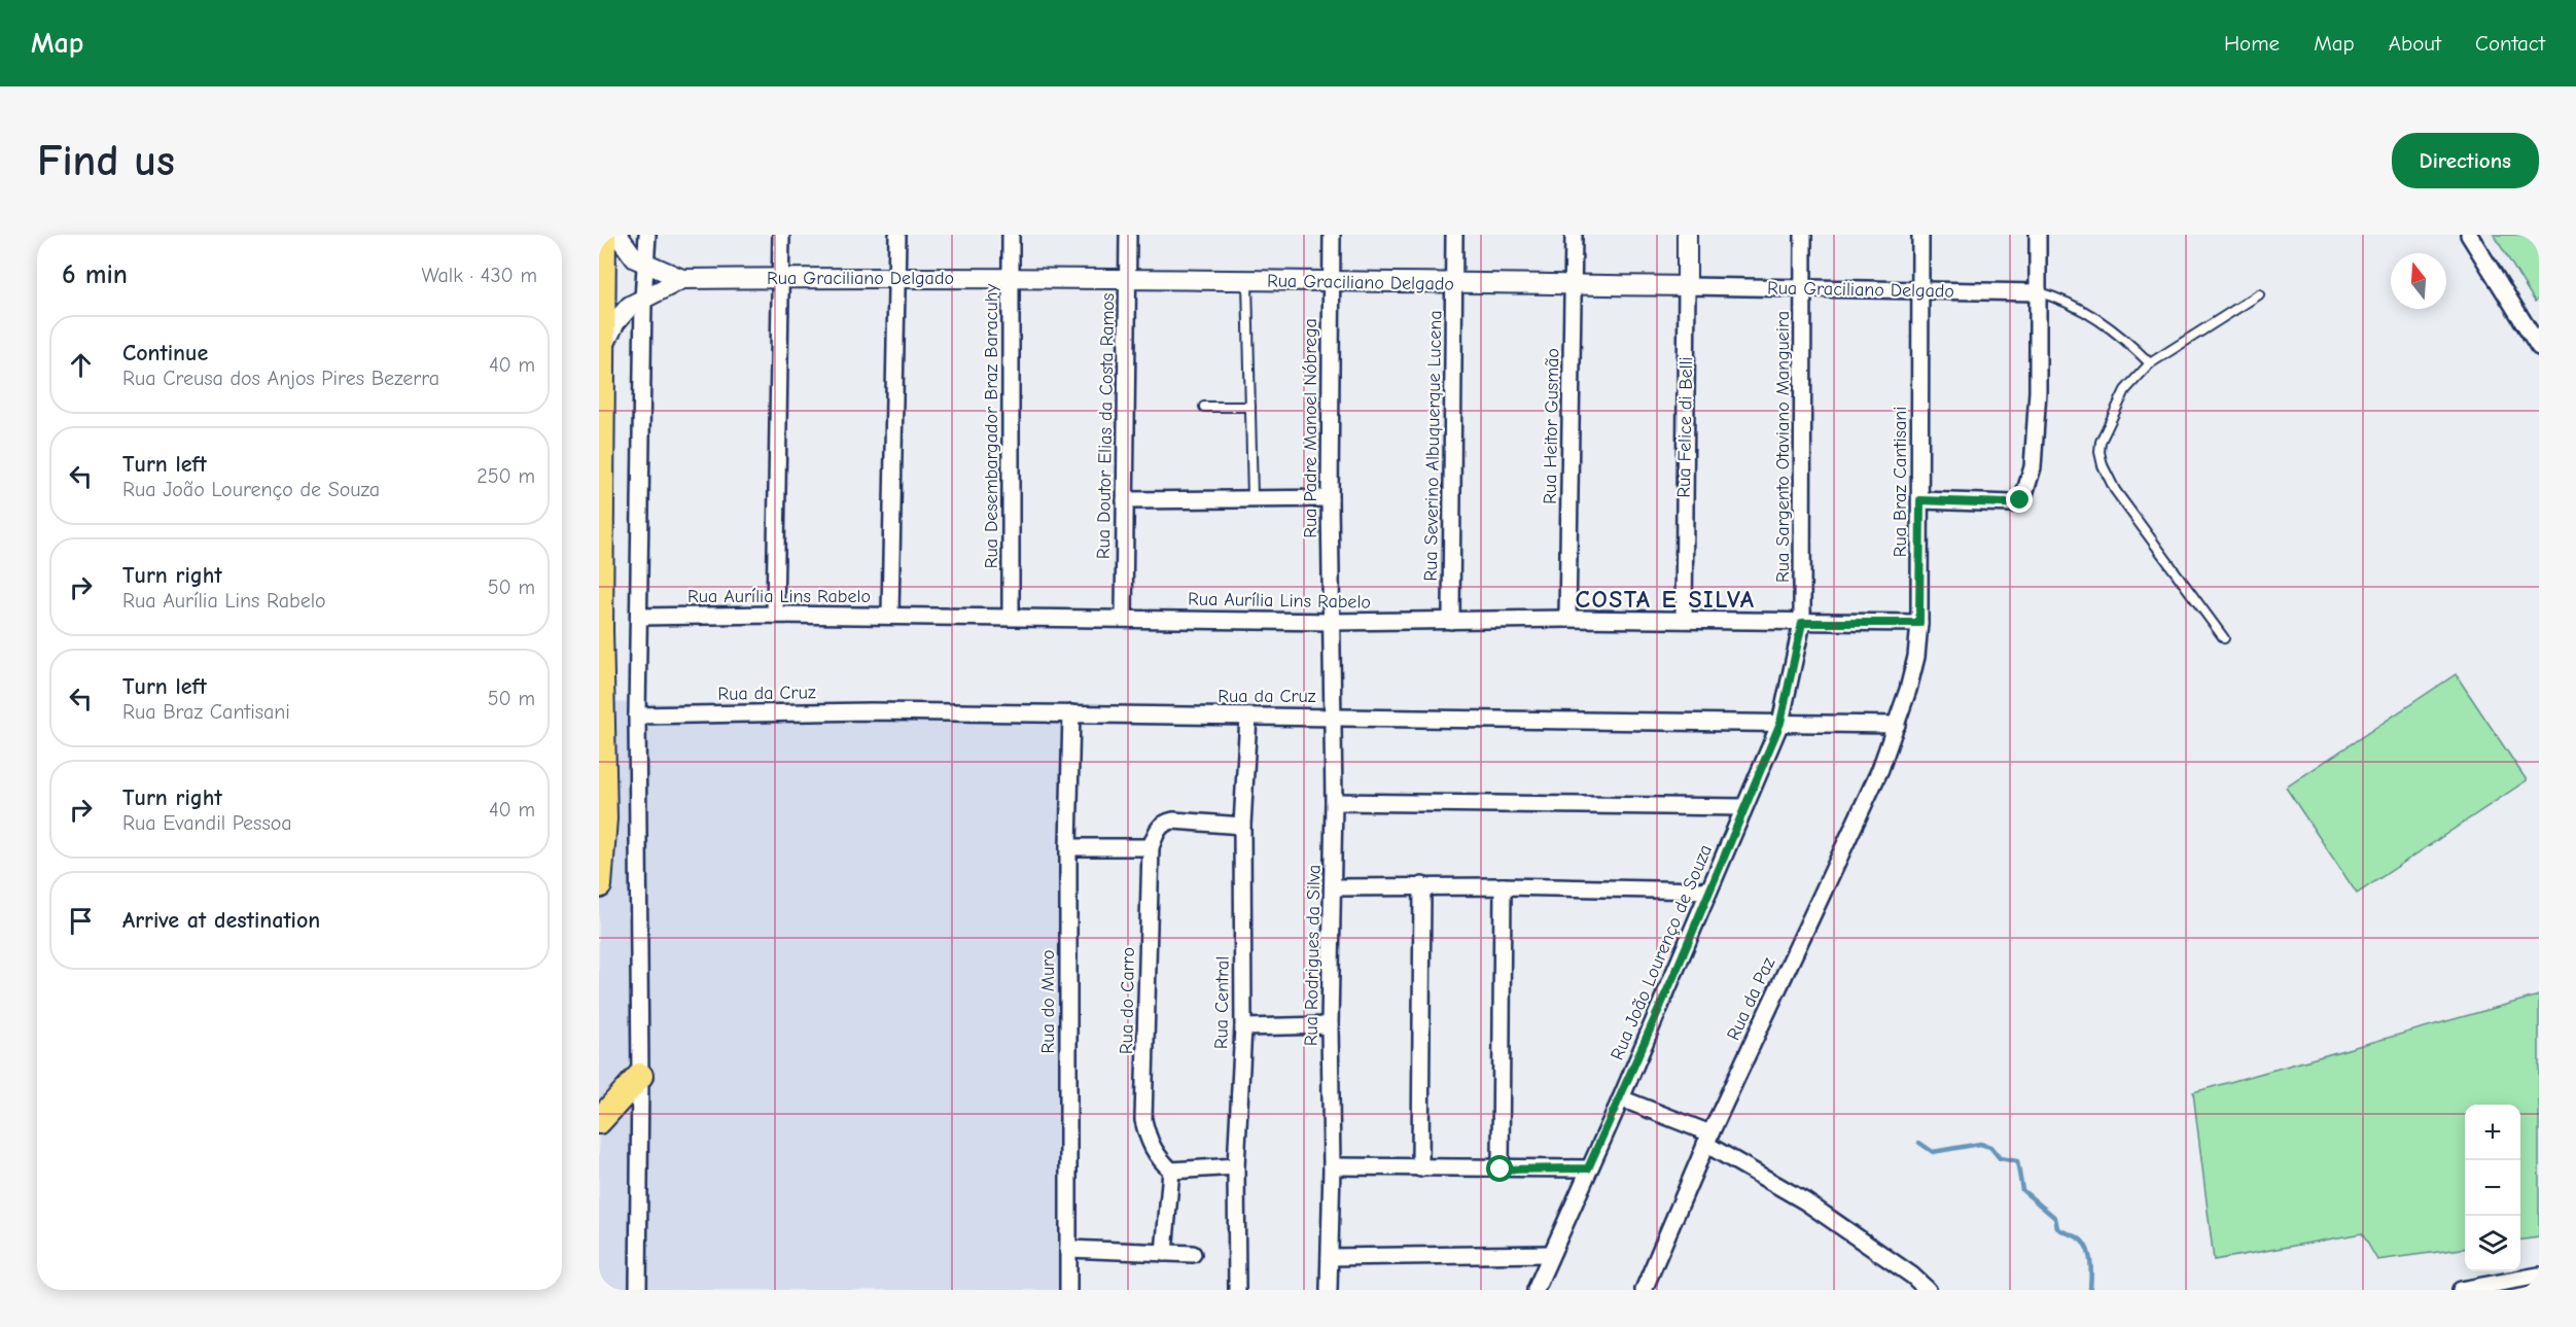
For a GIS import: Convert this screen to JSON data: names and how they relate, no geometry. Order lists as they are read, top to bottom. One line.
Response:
{"streets":{"street":["Rua Graciliano Delgado","Rua Desembargador Braz Baracuhy","Rua Doutor Elias da Costa Ramos","Rua Heitor Gusmão","Rua Felice di Belli","Rua Padre Manoel Nóbrega","Rua Severino Albuquerque Lucena","Rua Sargento Otaviano Mangueira","Rua Braz Cantisani","Rua Aurília Lins Rabelo","Rua da Cruz","Rua João Lourenço de Souza","Rua Rodrigues da Silva","Rua da Paz","Rua do Carro","Rua do Muro","Rua Central"]},"crossings":[["Rua Graciliano Delgado","Rua Desembargador Braz Baracuhy"],["Rua Graciliano Delgado","Rua Doutor Elias da Costa Ramos"],["Rua Graciliano Delgado","Rua Heitor Gusmão"],["Rua Graciliano Delgado","Rua Felice di Belli"],["Rua Graciliano Delgado","Rua Padre Manoel Nóbrega"],["Rua Graciliano Delgado","Rua Severino Albuquerque Lucena"],["Rua Graciliano Delgado","Rua Sargento Otaviano Mangueira"],["Rua Graciliano Delgado","Rua Braz Cantisani"],["Rua Desembargador Braz Baracuhy","Rua Aurília Lins Rabelo"],["Rua Doutor Elias da Costa Ramos","Rua Aurília Lins Rabelo"],["Rua Heitor Gusmão","Rua Aurília Lins Rabelo"],["Rua Felice di Belli","Rua Aurília Lins Rabelo"],["Rua Padre Manoel Nóbrega","Rua Aurília Lins Rabelo"],["Rua Padre Manoel Nóbrega","Rua Rodrigues da Silva"],["Rua Severino Albuquerque Lucena","Rua Aurília Lins Rabelo"],["Rua Sargento Otaviano Mangueira","Rua Aurília Lins Rabelo"],["Rua Sargento Otaviano Mangueira","Rua João Lourenço de Souza"],["Rua Braz Cantisani","Rua Aurília Lins Rabelo"],["Rua Braz Cantisani","Rua da Cruz"],["Rua Braz Cantisani","Rua da Paz"],["Rua Aurília Lins Rabelo","Rua João Lourenço de Souza"],["Rua Aurília Lins Rabelo","Rua Rodrigues da Silva"],["Rua da Cruz","Rua João Lourenço de Souza"],["Rua da Cruz","Rua Rodrigues da Silva"],["Rua da Cruz","Rua da Paz"],["Rua da Cruz","Rua do Muro"],["Rua da Cruz","Rua Central"]],"districts":["COSTA E SILVA"],"north":"top","page":{"header":"Map","nav":["Home","Map","About","Contact"],"buttons":"Directions","title":"Find us","heading":["6 min","Walk · 430 m"],"list":[["Continue","Rua Creusa dos Anjos Pires Bezerra","40 m"],["Turn left","Rua João Lourenço de Souza","250 m"],["Turn right","Rua Aurília Lins Rabelo","50 m"],["Turn left","Rua Braz Cantisani","50 m"],["Turn right","Rua Evandil Pessoa","40 m"],"Arrive at destination"],"map_buttons":["+","−"]}}
